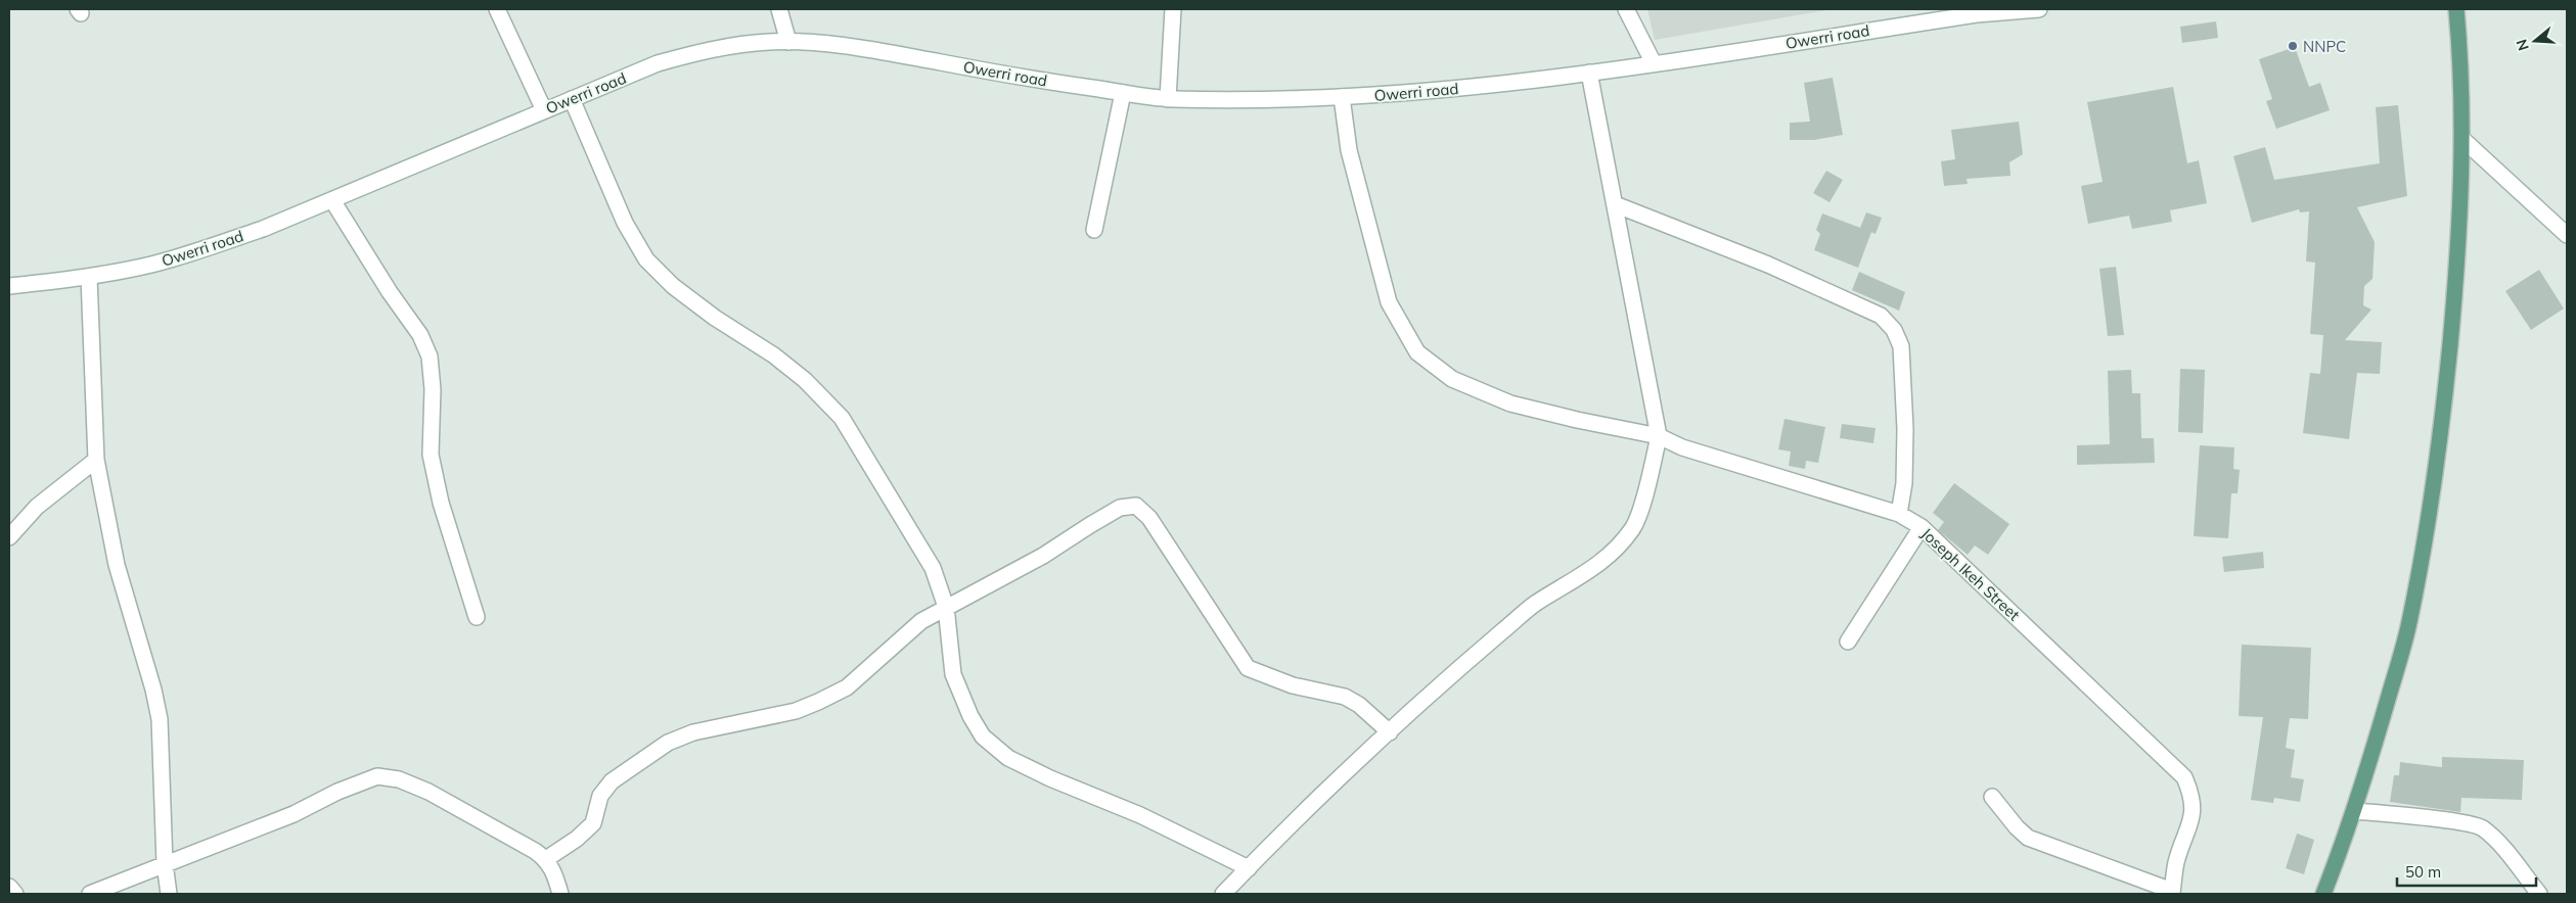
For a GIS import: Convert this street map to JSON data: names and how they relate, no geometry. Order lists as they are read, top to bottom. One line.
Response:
{"streets":{"street":["Owerri road","Joseph Ikeh Street"]},"crossings":[["Owerri road","Joseph Ikeh Street"]],"places":["NNPC"],"scale_bar":"50 m","north":"left"}
